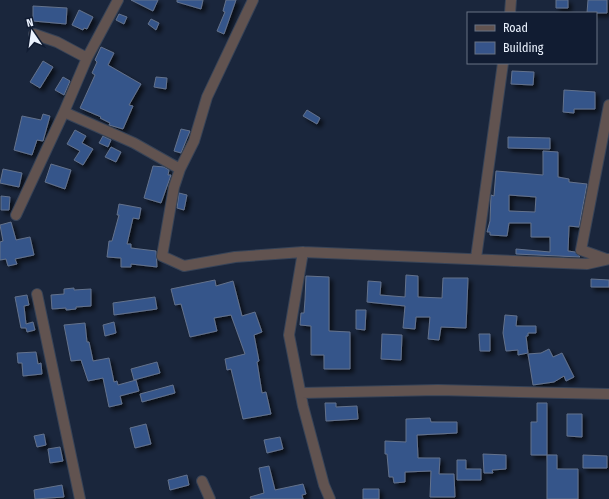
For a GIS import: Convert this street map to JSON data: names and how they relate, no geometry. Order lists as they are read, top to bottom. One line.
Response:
{"legend":["Road","Building"],"north":"top"}
